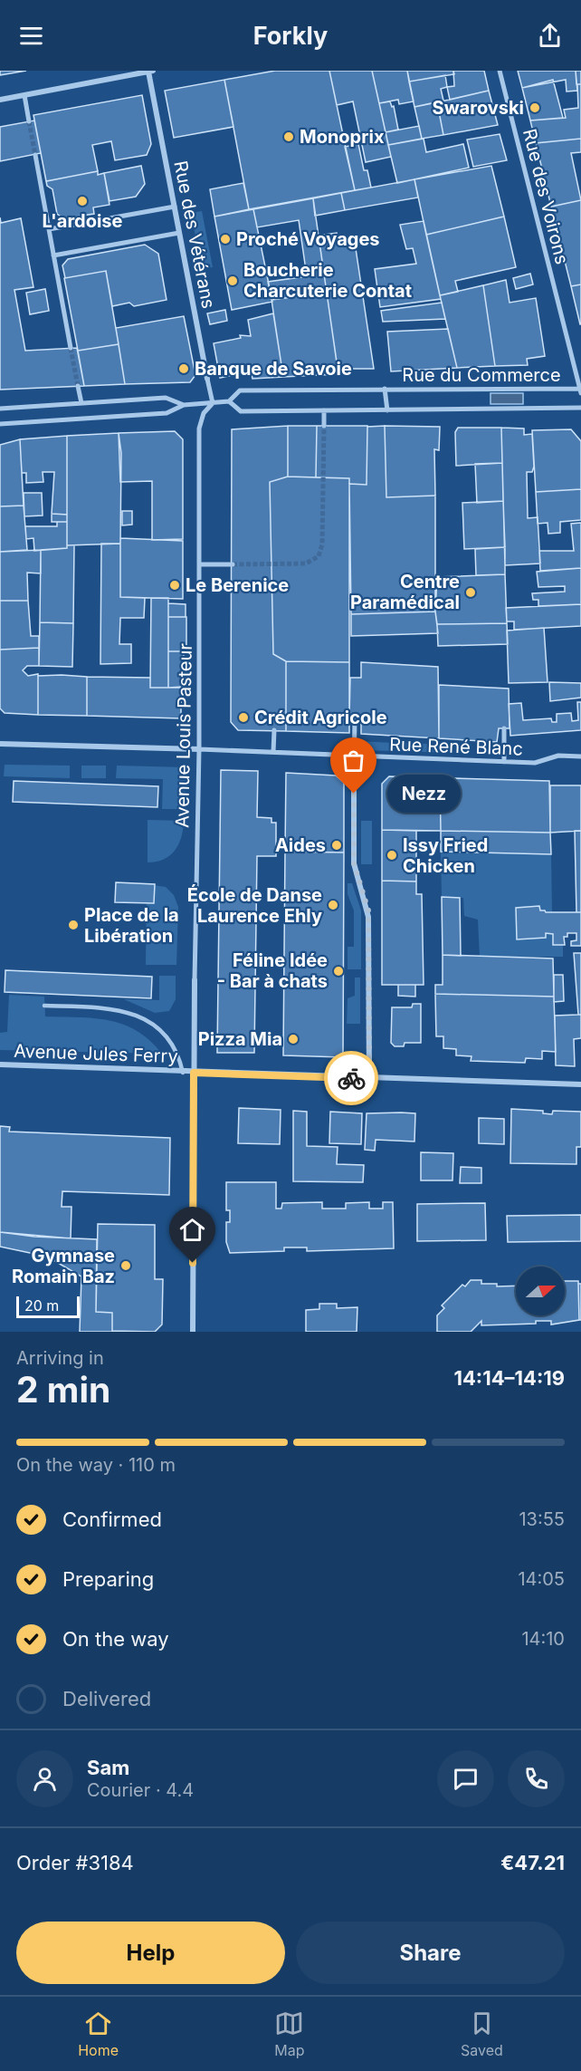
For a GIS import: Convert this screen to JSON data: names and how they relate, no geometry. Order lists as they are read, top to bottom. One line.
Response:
{"streets":{"street":["Rue des Voirons","Rue des Vétérans","Rue du Commerce","Avenue Louis Pasteur","Rue René Blanc","Avenue Jules Ferry"]},"crossings":[["Rue des Voirons","Rue du Commerce"],["Rue des Vétérans","Rue du Commerce"],["Rue des Vétérans","Avenue Louis Pasteur"],["Rue du Commerce","Avenue Louis Pasteur"],["Avenue Louis Pasteur","Rue René Blanc"],["Avenue Louis Pasteur","Avenue Jules Ferry"]],"places":["Swarovski","Monoprix","L'ardoise","Proché Voyages","Boucherie Charcuterie Contat","Banque de Savoie","Le Berenice","Centre Paramédical","Crédit Agricole","Nezz","Aides","Issy Fried Chicken","École de Danse Laurence Ehly","Place de la Libération","Féline Idée - Bar à chats","Pizza Mia","Gymnase Romain Baz"],"scale_bar":"20 m","north":"right","page":{"header":"Forkly","bubble":"Nezz","scale":"20 m","heading":["2 min","Arriving in","14:14–14:19"],"panel":["Sam","Courier · 4.4","Order #3184","€47.21"],"bar":"On the way · 110 m","list":[["Confirmed","13:55"],["Preparing","14:05"],["On the way","14:10"],"Delivered"],"buttons":["Help","Share"],"tabs":["Home","Map","Saved"]}}
